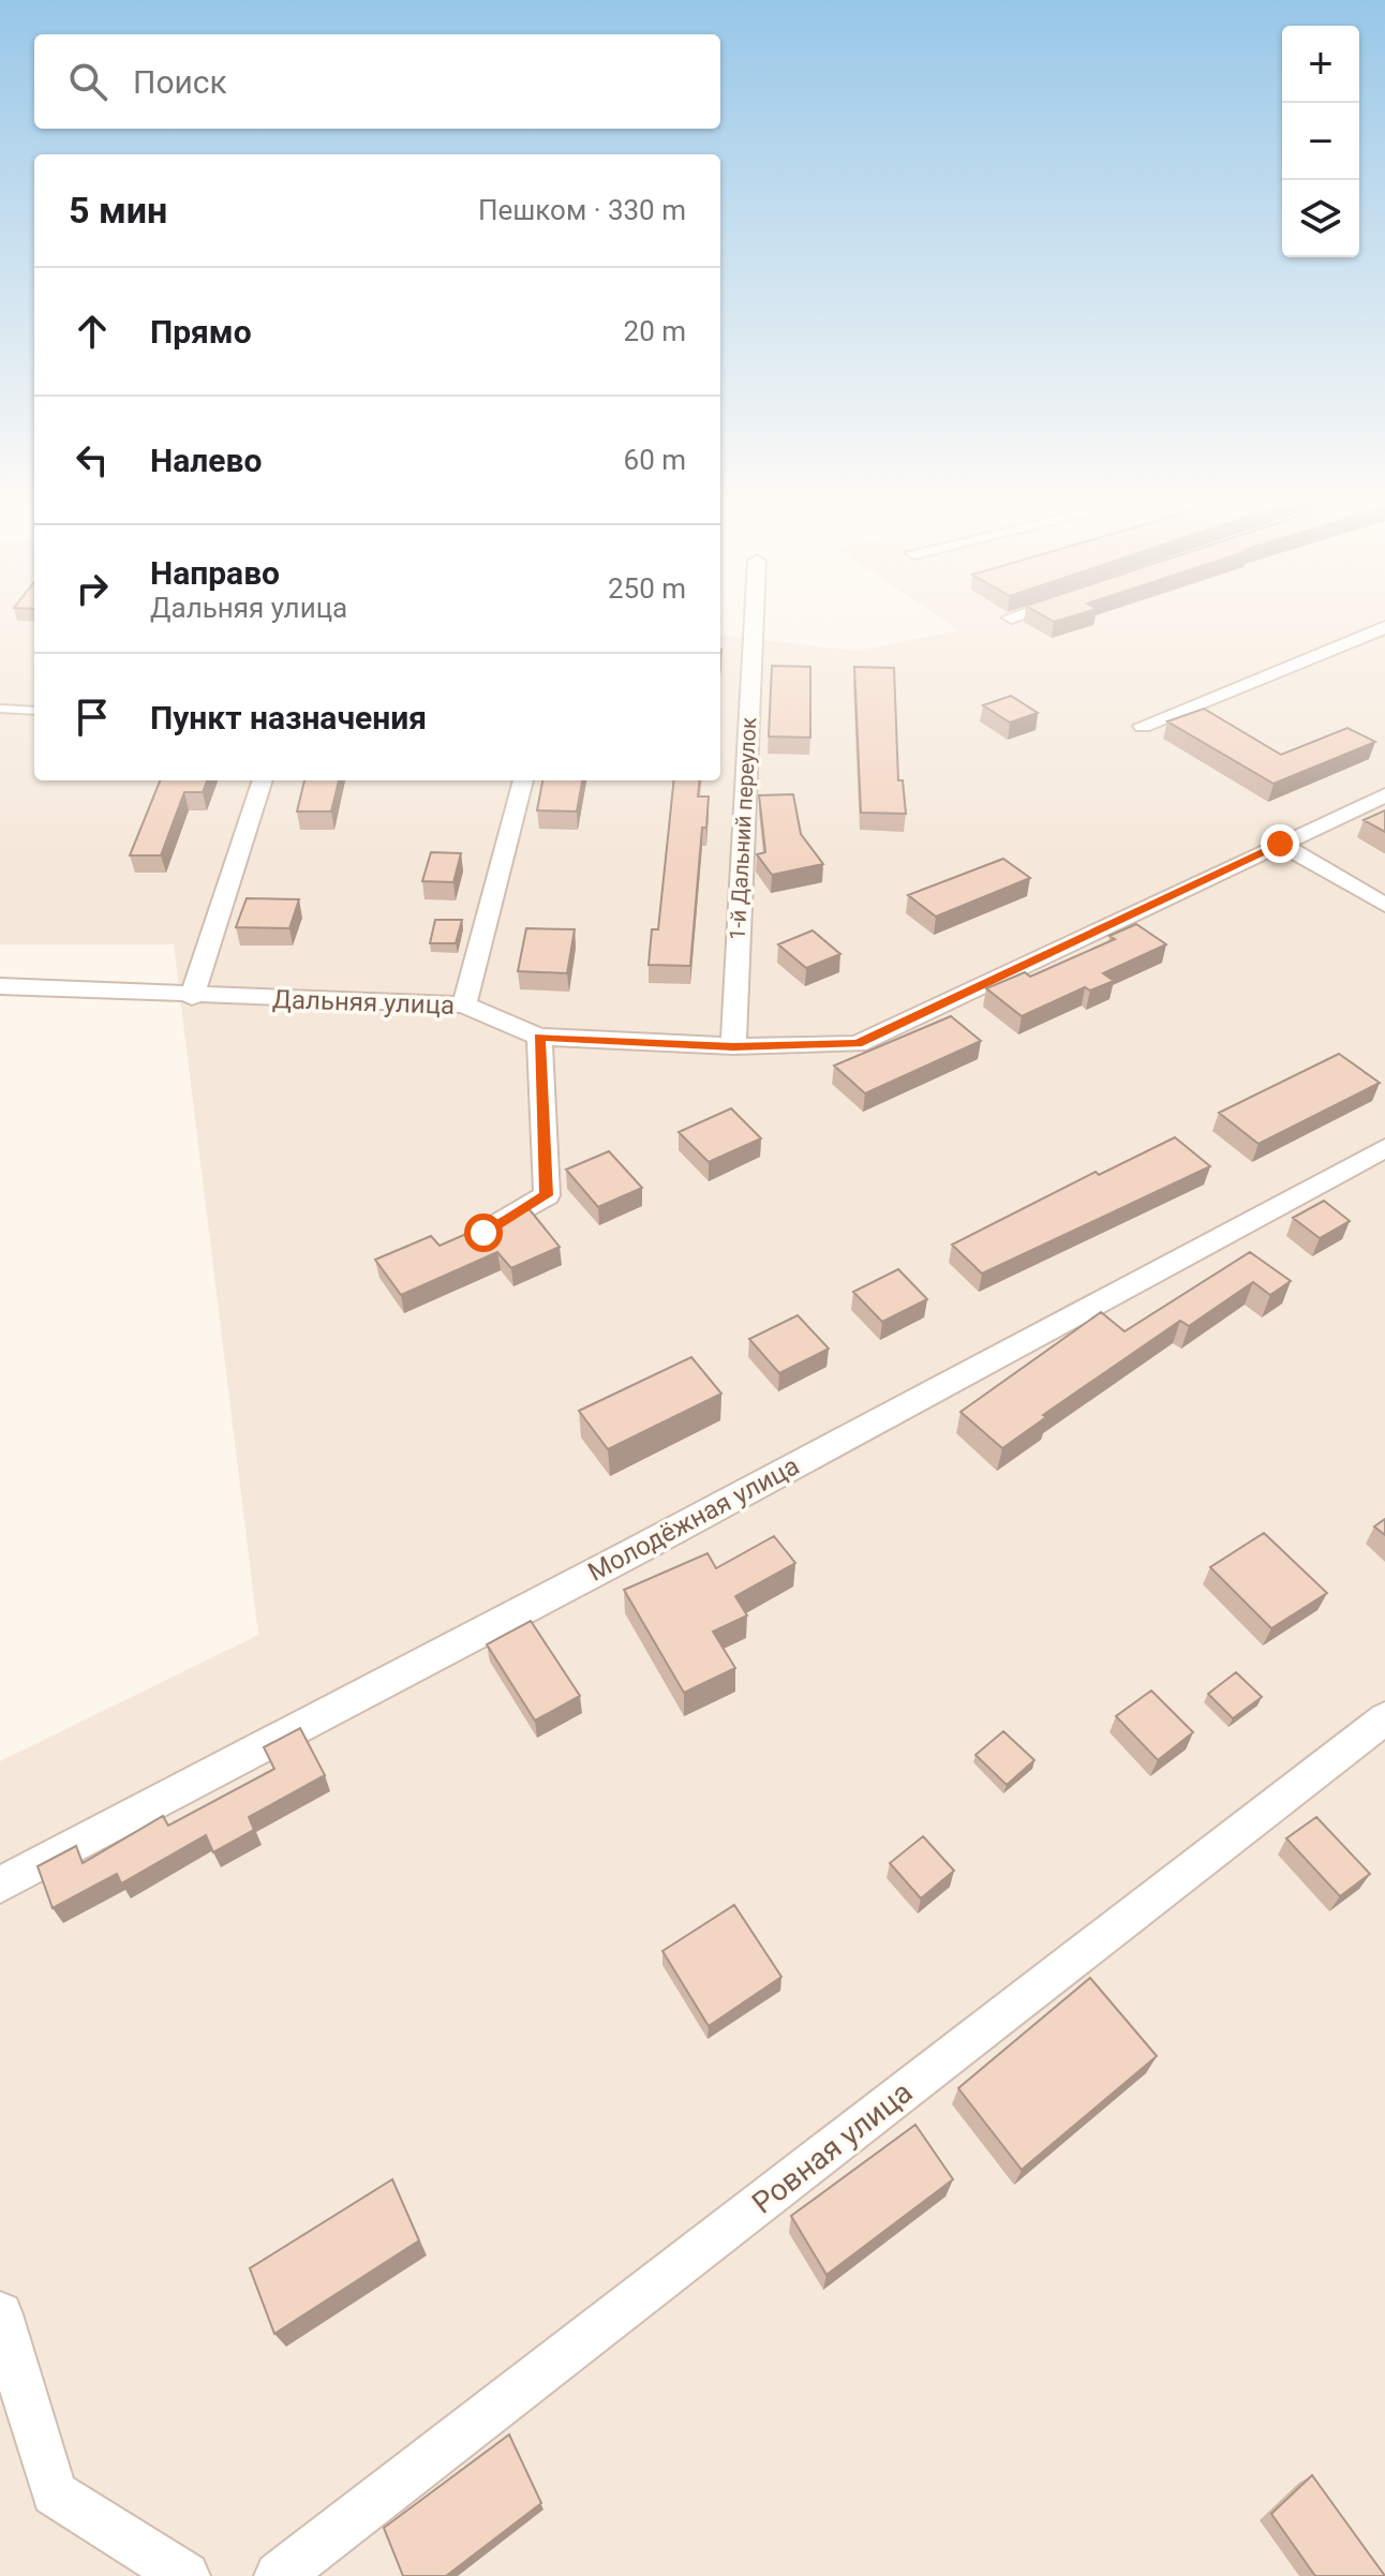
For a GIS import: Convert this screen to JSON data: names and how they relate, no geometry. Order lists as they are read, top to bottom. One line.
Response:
{"streets":{"street":["1-й Дальний переулок","Дальняя улица","Молодёжная улица","Ровная улица"]},"crossings":[["1-й Дальний переулок","Дальняя улица"]],"page":{"map_buttons":["+","−"],"search":"Поиск","heading":["5 мин","Пешком · 330 m"],"list":[["Прямо","20 m"],["Налево","60 m"],["Направо","Дальняя улица","250 m"],"Пункт назначения"]}}
